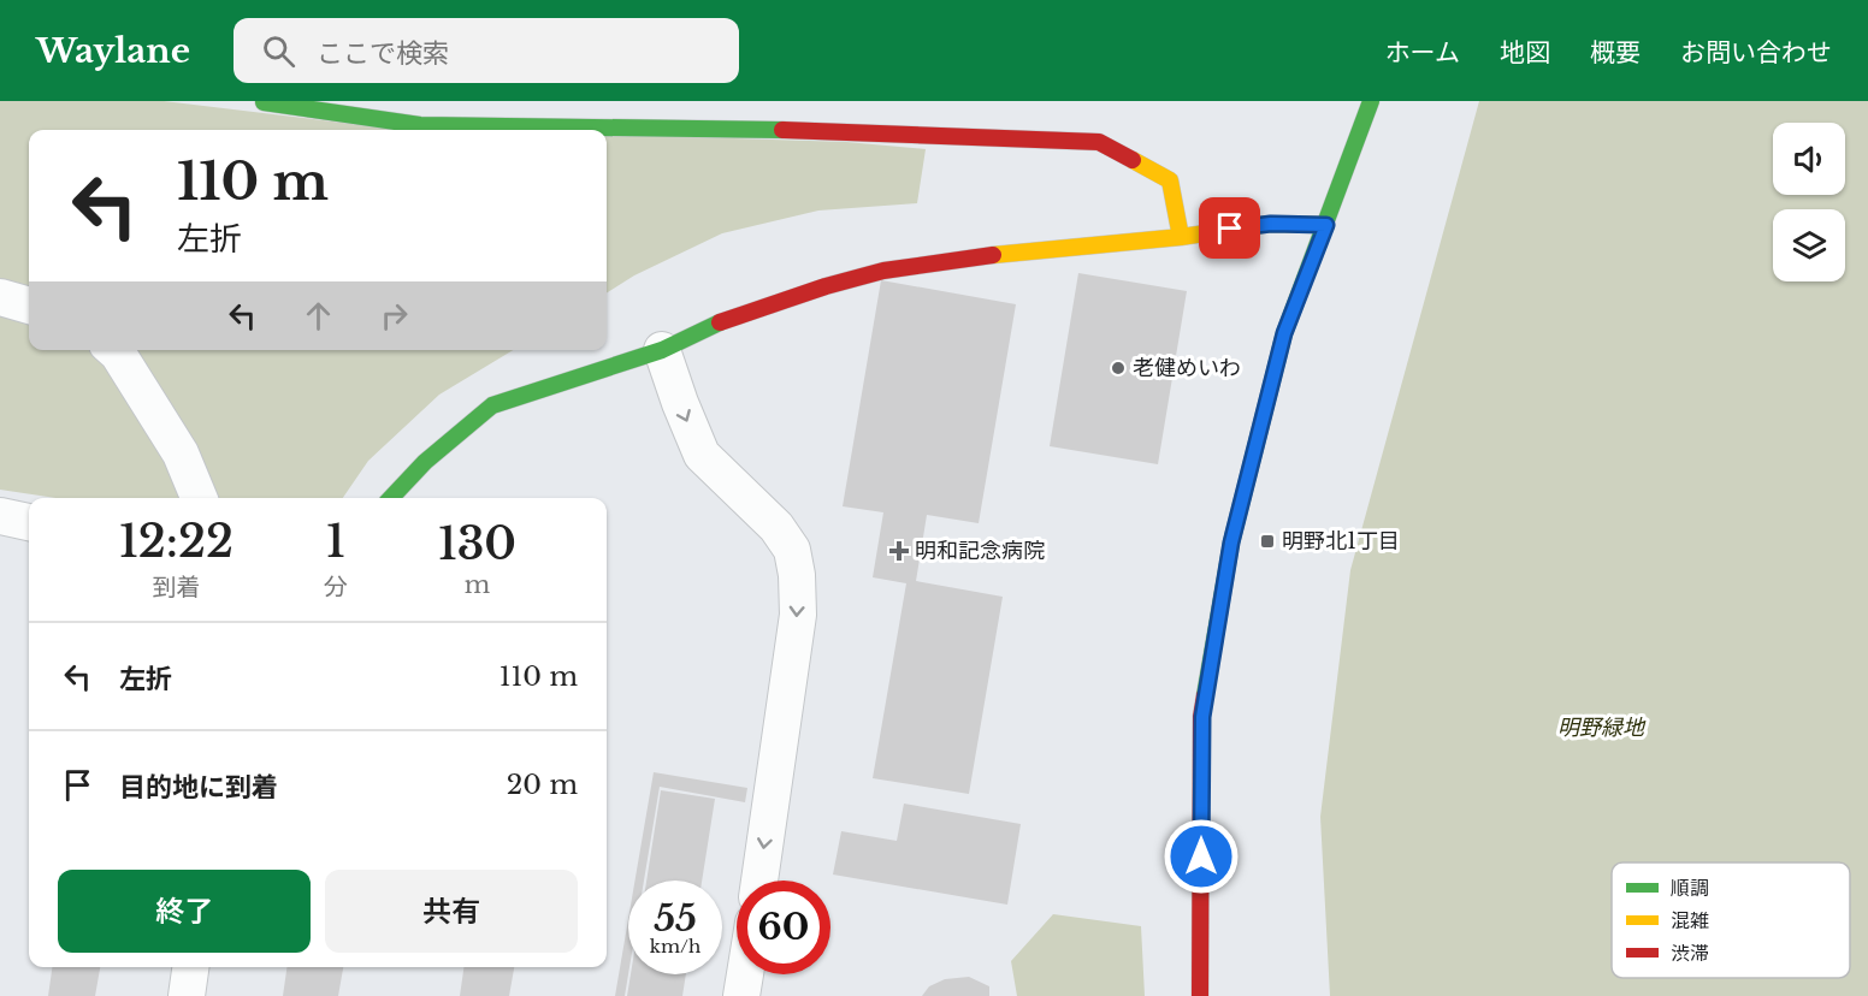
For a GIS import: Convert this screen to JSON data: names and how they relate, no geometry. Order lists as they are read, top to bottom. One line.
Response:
{"parks":["明野緑地"],"places":{"other":["老健めいわ"],"transit":["明野北1丁目"],"health":["明和記念病院"]},"legend":["順調","混雑","渋滞"],"page":{"header":"Waylane","search":"ここで検索","nav":["ホーム","地図","概要","お問い合わせ"],"turn":["110 m","左折"],"eta":["12:22","到着","1","分","130","m"],"list":[{"name":"左折","value":"110 m"},{"name":"目的地に到着","value":"20 m"}],"buttons":["終了","共有"],"speed":"55 km/h","limit":"60"}}
